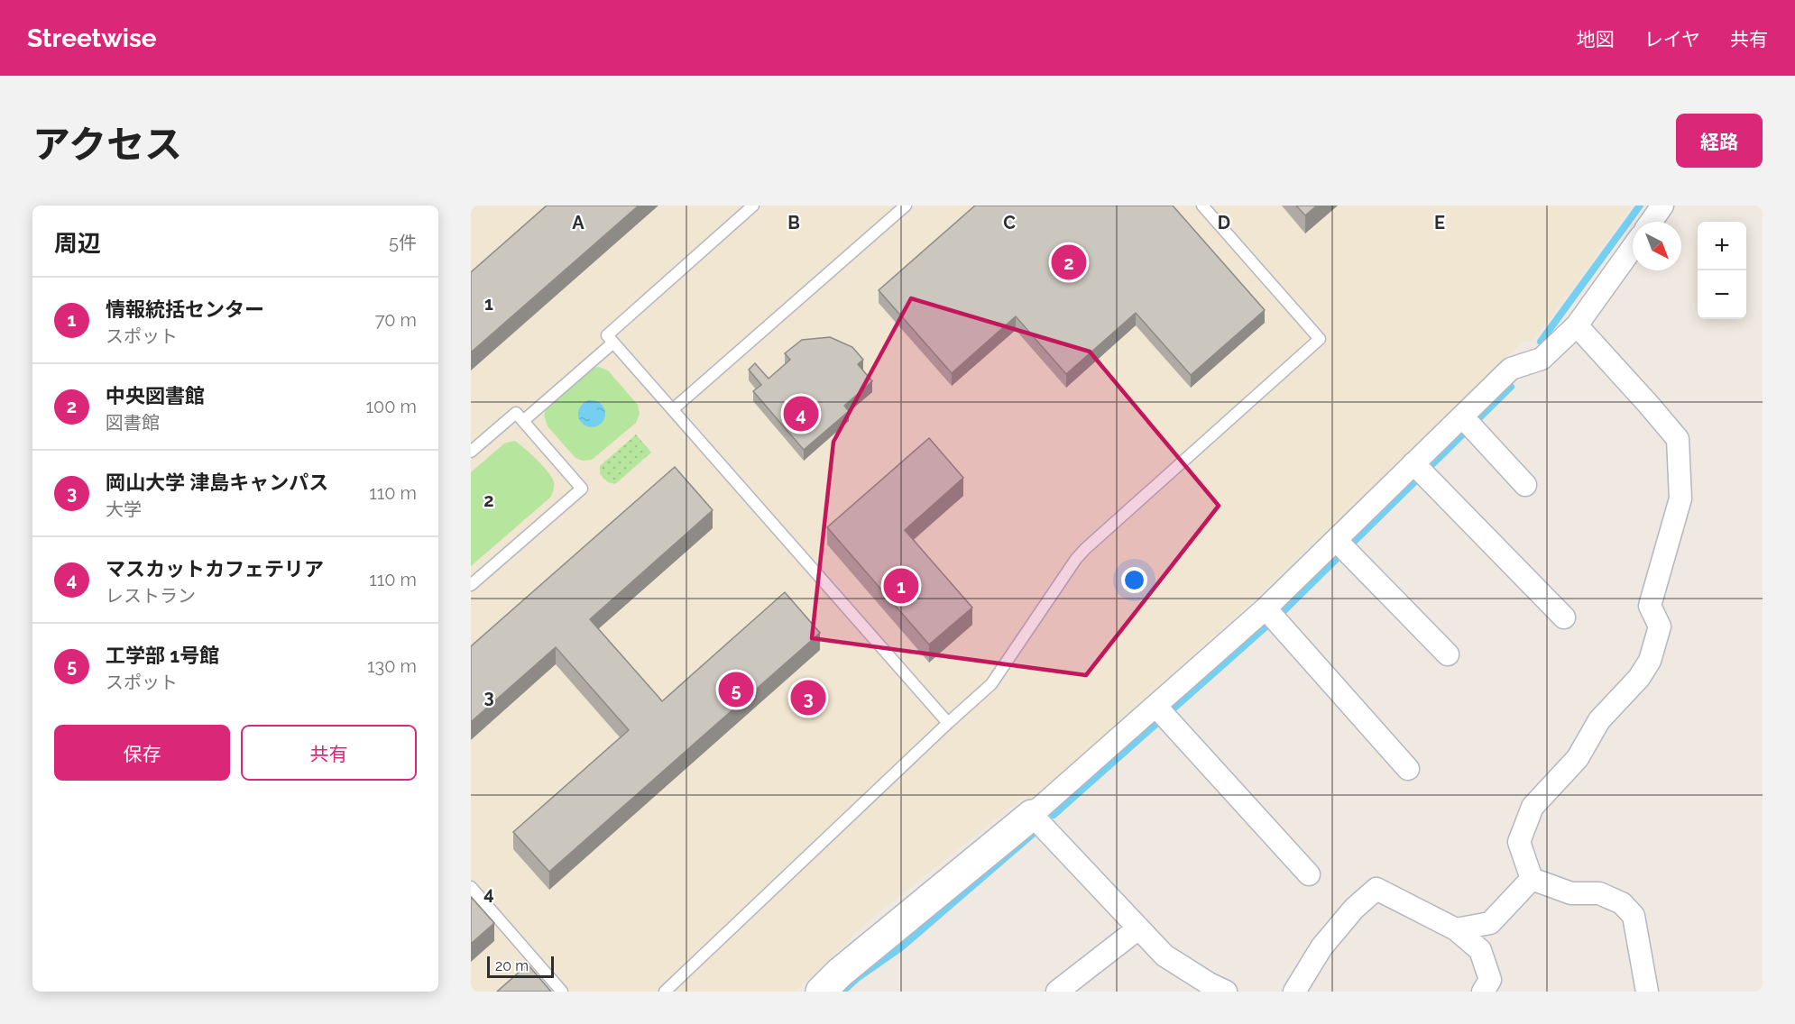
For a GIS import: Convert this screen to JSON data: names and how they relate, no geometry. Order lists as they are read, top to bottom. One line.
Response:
{"scale_bar":"20 m","north":"bottom right","page":{"header":"Streetwise","nav":["地図","レイヤ","共有"],"title":"アクセス","buttons":["経路",["保存","共有"]],"heading":["周辺","5件"],"map_buttons":["+","−"],"pins":["2","4","1","5","3"],"list":[{"mark":"1","name":"情報統括センター","note":"スポット","value":"70 m"},{"mark":"2","name":"中央図書館","note":"図書館","value":"100 m"},{"mark":"3","name":"岡山大学 津島キャンパス","note":"大学","value":"110 m"},{"mark":"4","name":"マスカットカフェテリア","note":"レストラン","value":"110 m"},{"mark":"5","name":"工学部 1号館","note":"スポット","value":"130 m"}],"scale":"20 m"},"grid":{"columns":["A","B","C","D","E"],"rows":["1","2","3","4"]}}
